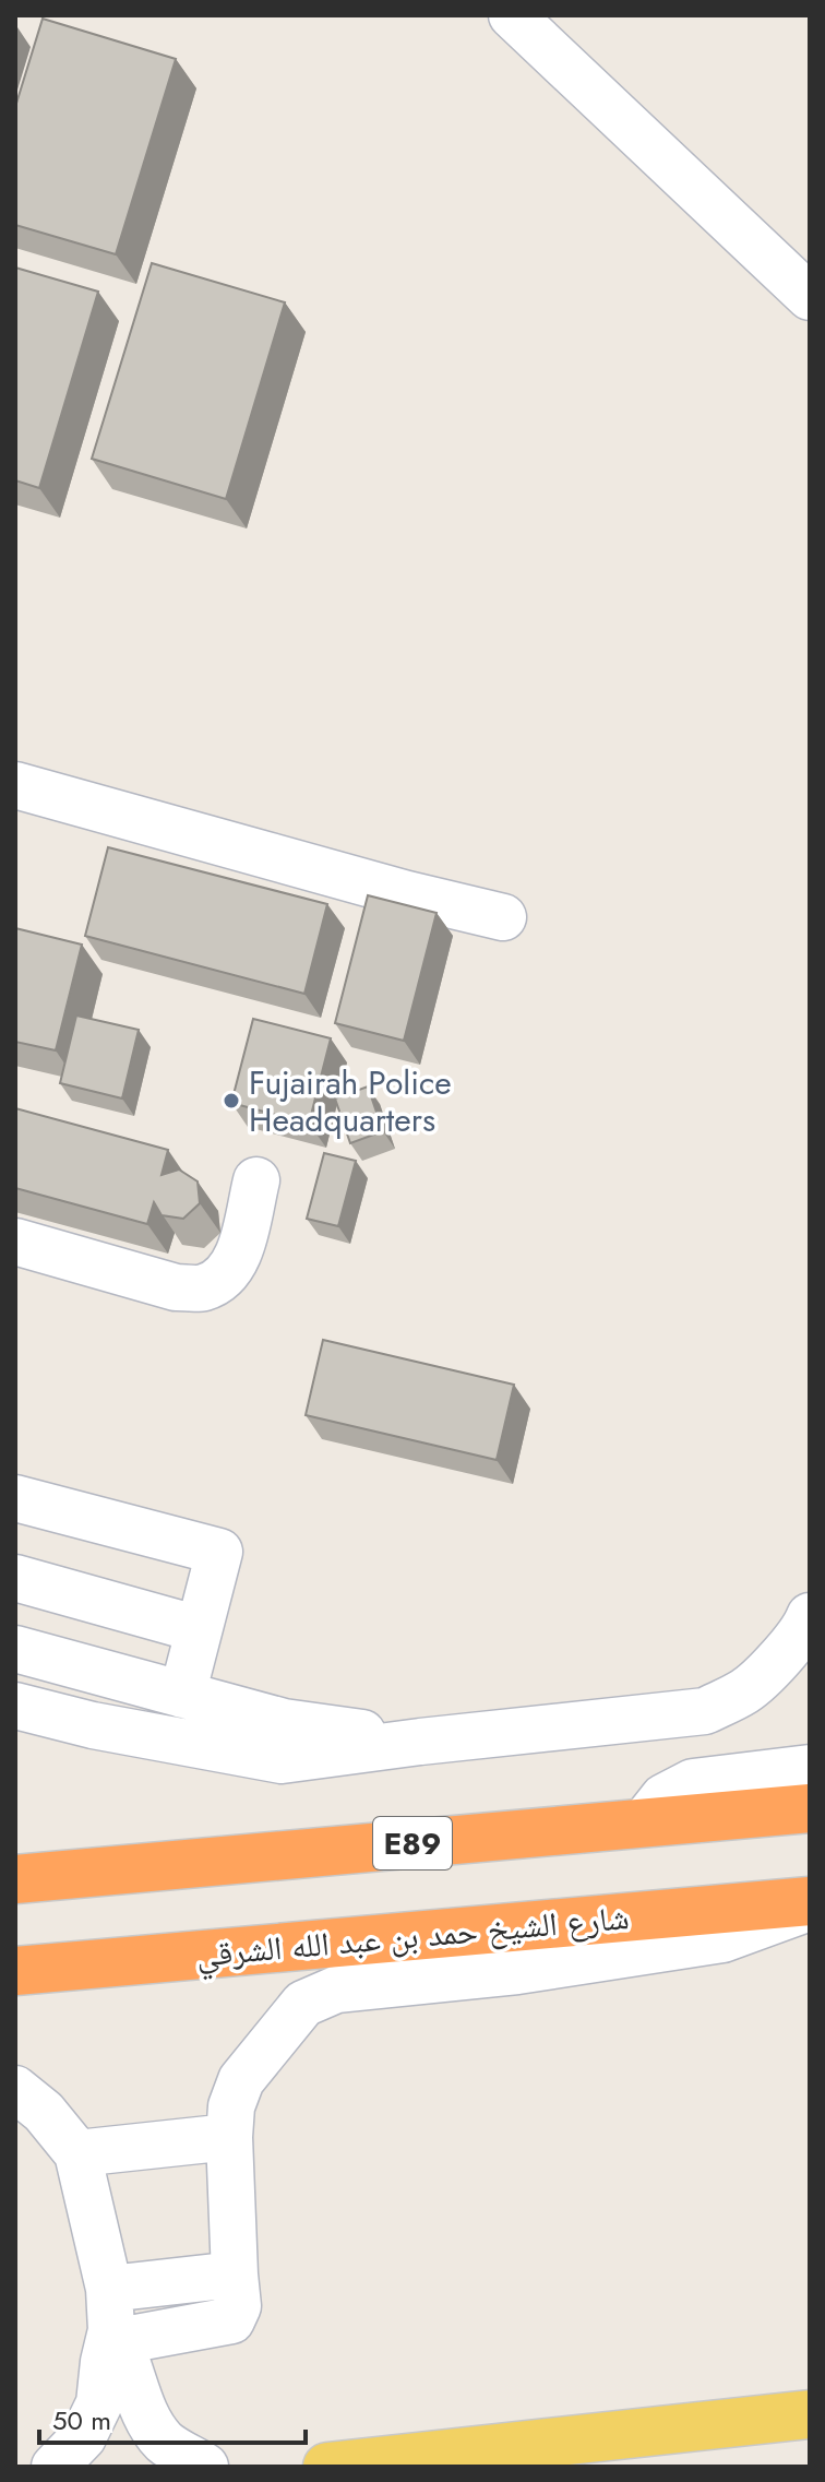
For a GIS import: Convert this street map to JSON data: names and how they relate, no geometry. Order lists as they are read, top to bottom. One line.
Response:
{"streets":{"highway":["E89","شارع الشيخ حمد بن عبد الله الشرقي"]},"places":["Fujairah Police Headquarters"],"scale_bar":"50 m"}
